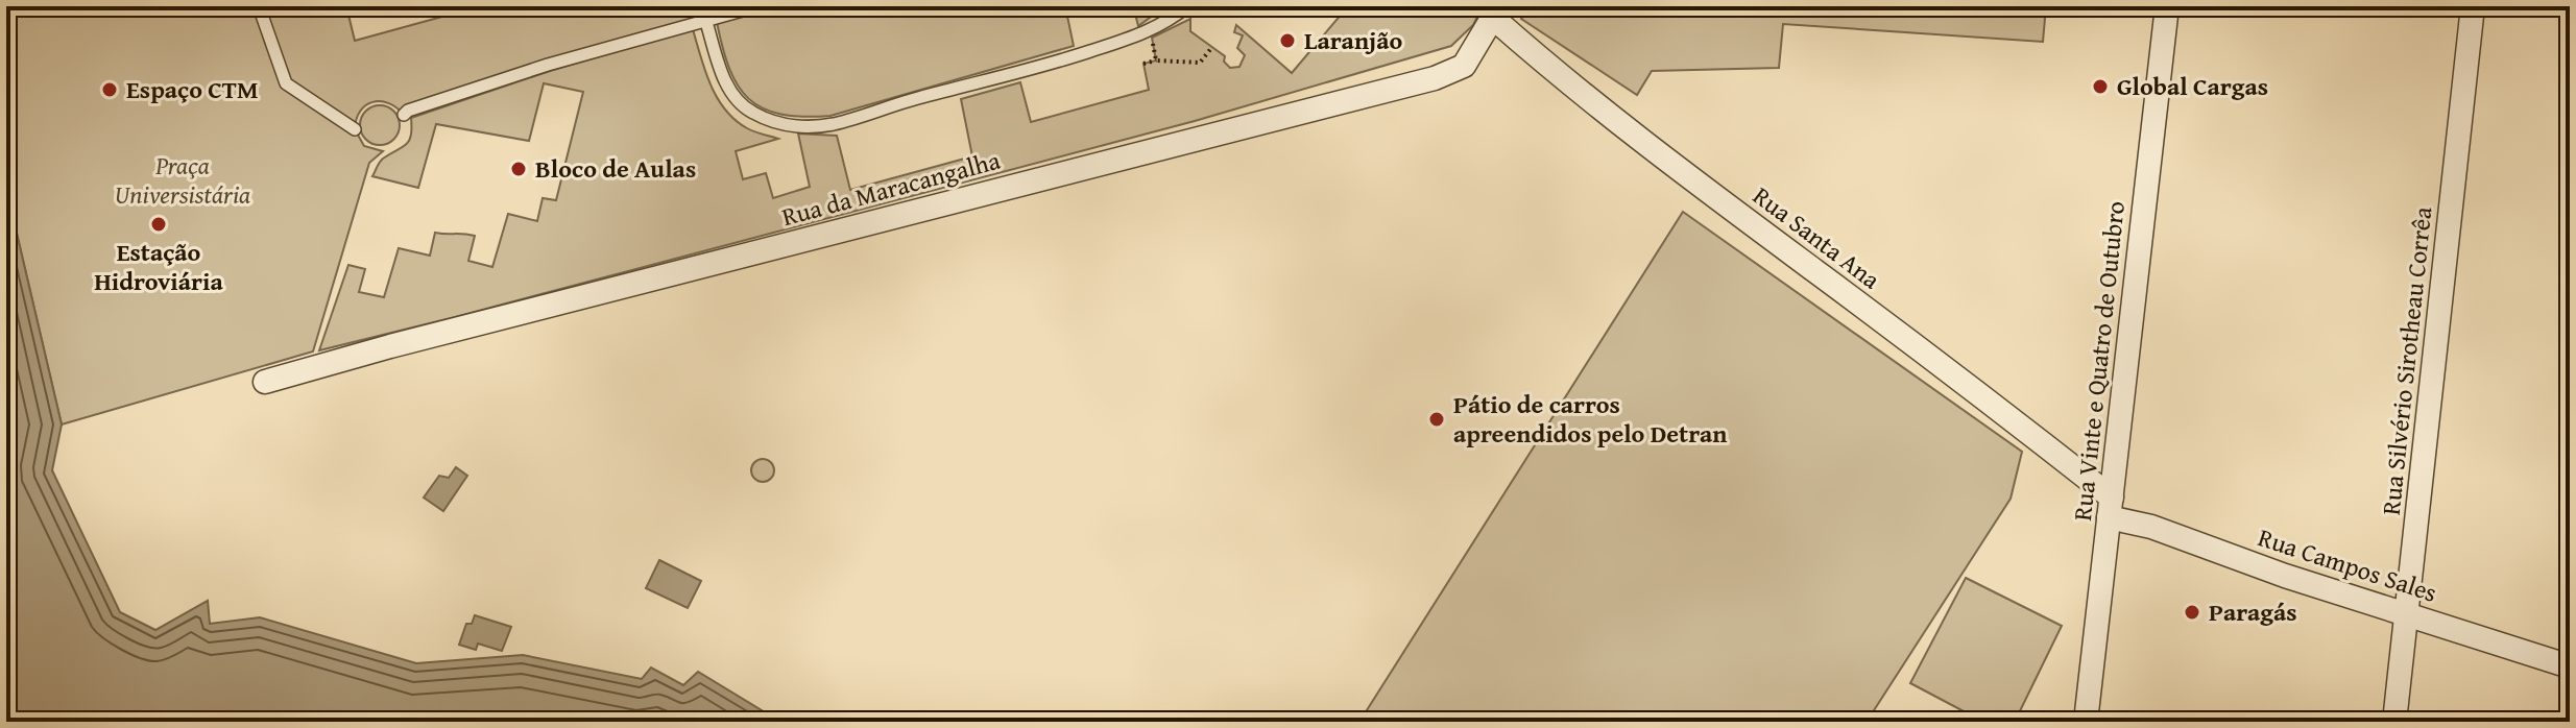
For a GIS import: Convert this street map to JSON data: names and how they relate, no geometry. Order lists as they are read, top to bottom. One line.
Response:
{"streets":{"street":["Rua da Maracangalha","Rua Santa Ana","Rua Vinte e Quatro de Outubro","Rua Silvério Sirotheau Corrêa","Rua Campos Sales"]},"crossings":[["Rua da Maracangalha","Rua Santa Ana"],["Rua Santa Ana","Rua Vinte e Quatro de Outubro"],["Rua Santa Ana","Rua Campos Sales"],["Rua Vinte e Quatro de Outubro","Rua Campos Sales"],["Rua Silvério Sirotheau Corrêa","Rua Campos Sales"]],"parks":["Praça Universistária"],"places":["Laranjão","Global Cargas","Espaço CTM","Bloco de Aulas","Estação Hidroviária","Pátio de carros apreendidos pelo Detran","Paragás"]}
